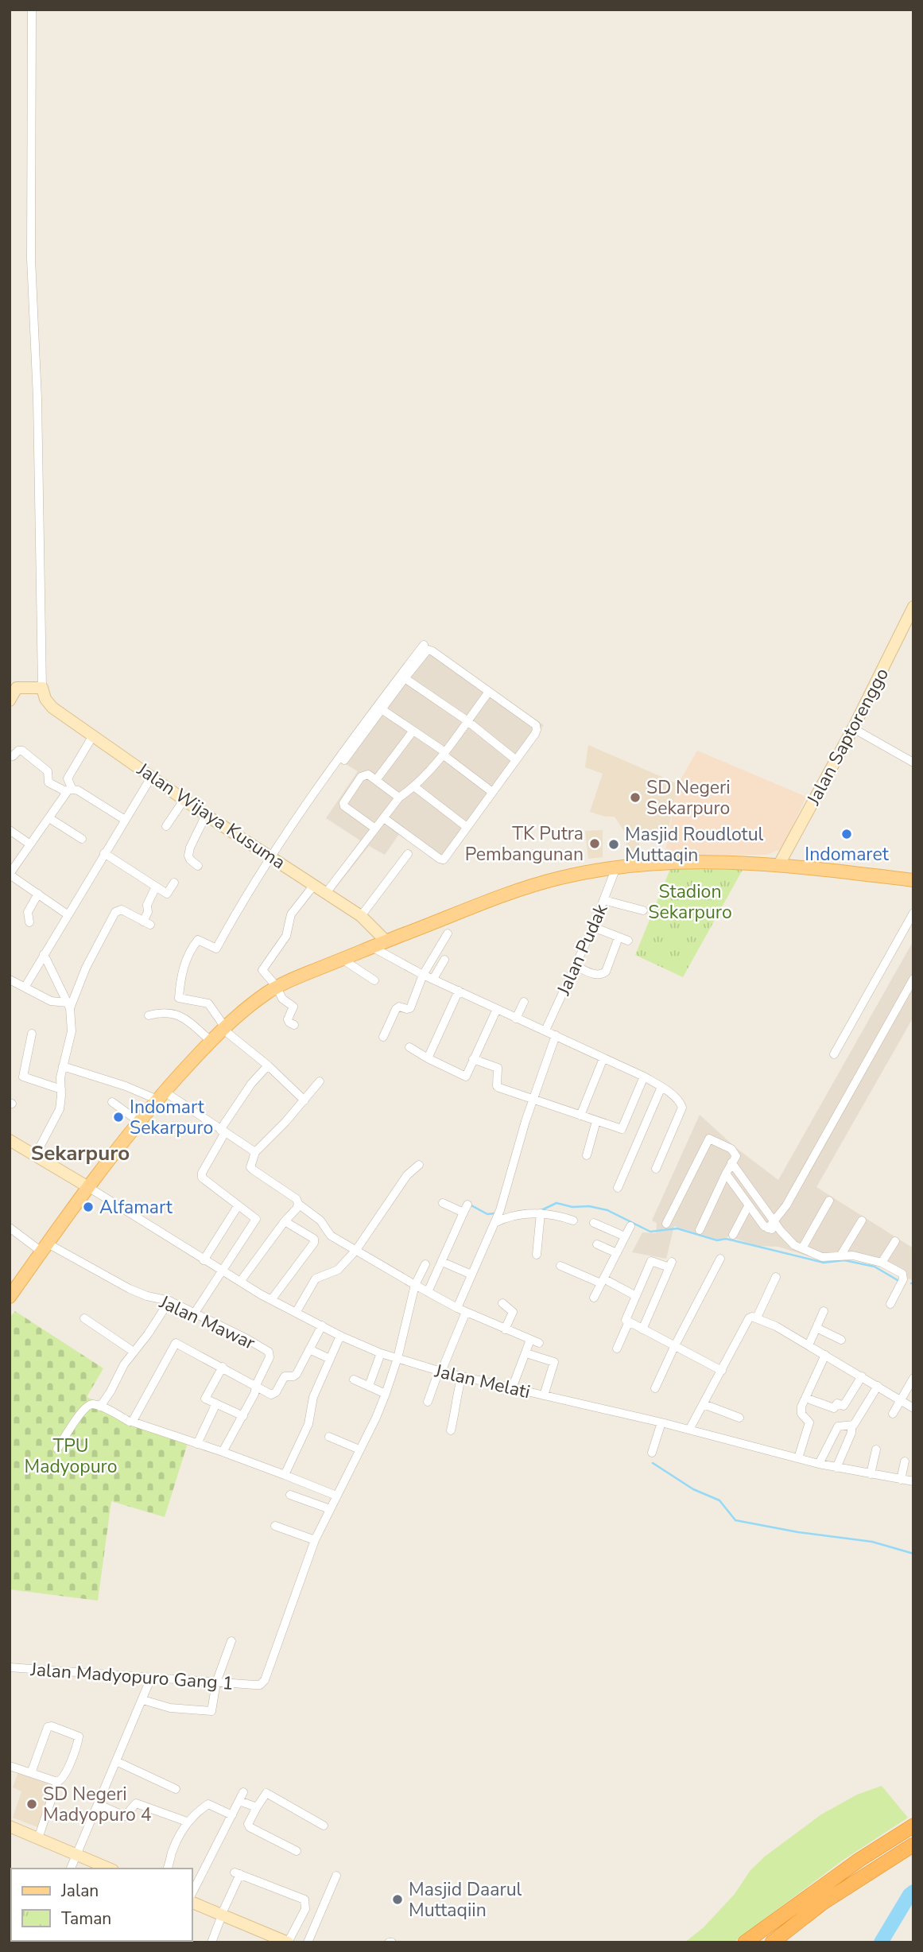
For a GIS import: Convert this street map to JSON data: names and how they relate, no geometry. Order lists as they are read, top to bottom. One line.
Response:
{"streets":{"street":["Jalan Saptorenggo","Jalan Wijaya Kusuma","Jalan Pudak","Jalan Mawar","Jalan Melati","Jalan Madyopuro Gang 1"]},"districts":["Sekarpuro"],"parks":["Stadion Sekarpuro","TPU Madyopuro"],"places":["SD Negeri Sekarpuro","Indomaret","TK Putra Pembangunan","Masjid Roudlotul Muttaqin","Indomart Sekarpuro","Alfamart","SD Negeri Madyopuro 4","Masjid Daarul Muttaqiin"],"legend":["Jalan","Taman"]}
